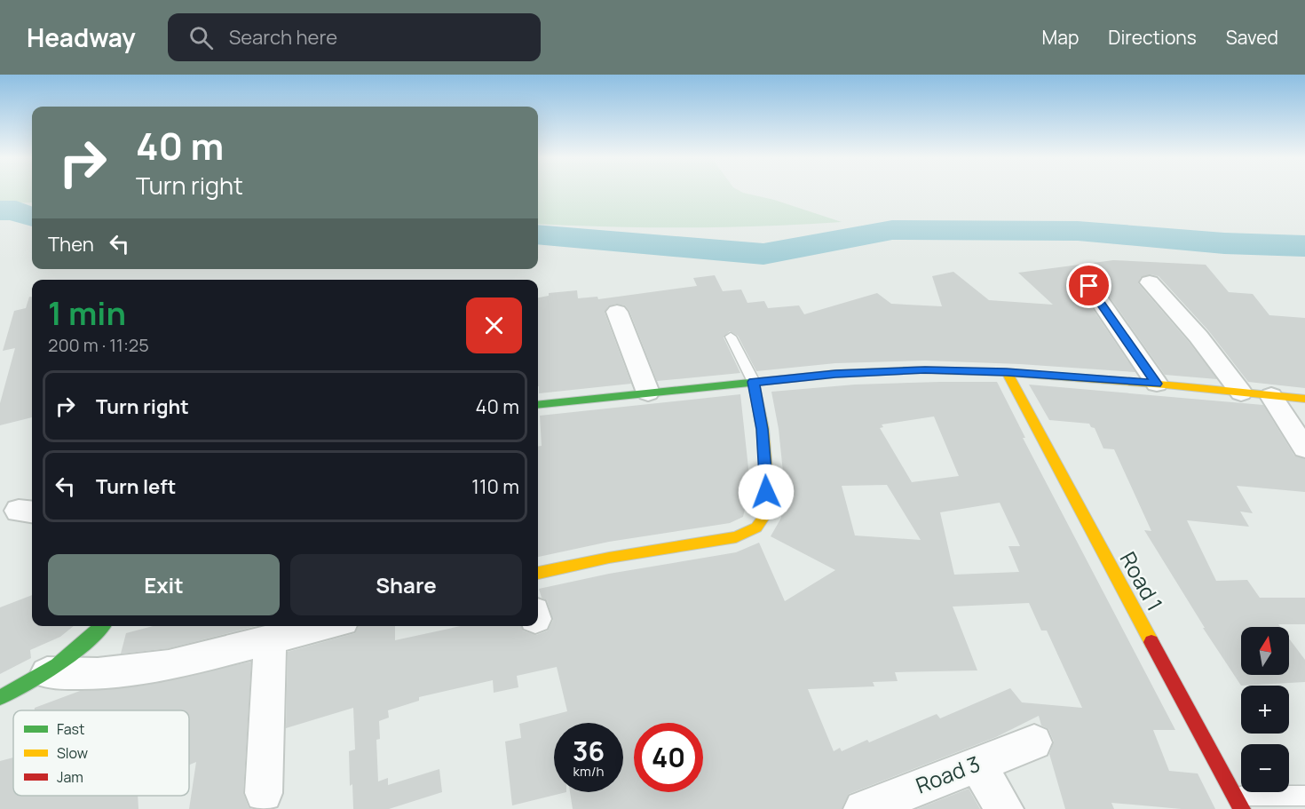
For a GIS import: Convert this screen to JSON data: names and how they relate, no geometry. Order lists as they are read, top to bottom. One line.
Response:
{"streets":{"street":["Road 1","Road 3"]},"legend":["Fast","Slow","Jam"],"north":"top","page":{"header":"Headway","search":"Search here","nav":["Map","Directions","Saved"],"turn":["40 m","Turn right"],"then":"Then","heading":["1 min","200 m · 11:25"],"list":[{"name":"Turn right","value":"40 m"},{"name":"Turn left","value":"110 m"}],"buttons":["Exit","Share"],"map_buttons":["+","−"],"speed":"36 km/h","limit":"40"}}
